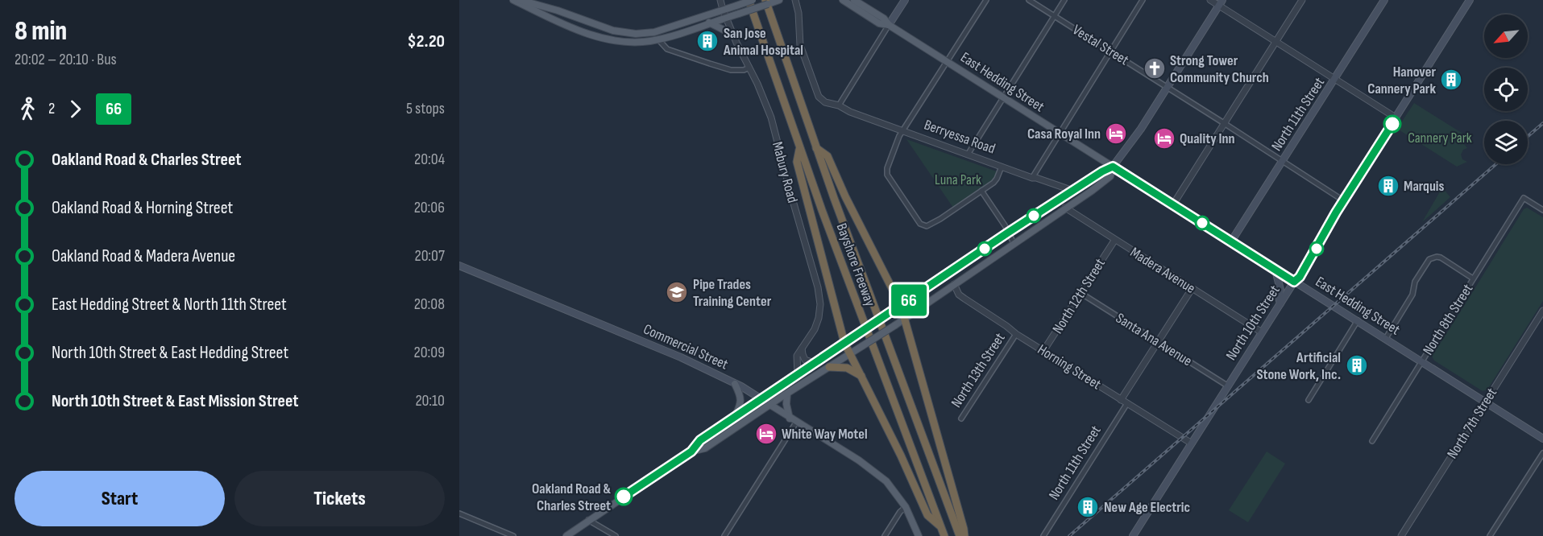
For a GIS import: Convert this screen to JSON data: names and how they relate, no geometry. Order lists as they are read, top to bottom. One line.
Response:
{"streets":{"highway":["Bayshore Freeway"],"main road":["East Hedding Street","North 11th Street","North 10th Street","Commercial Street"],"street":["Vestal Street","Berryessa Road","Mabury Road","Madera Avenue","North 12th Street","North 8th Street","Santa Ana Avenue","Horning Street","North 13th Street","North 7th Street"]},"crossings":[["Vestal Street","North 11th Street"],["Vestal Street","North 10th Street"],["East Hedding Street","North 11th Street"],["East Hedding Street","North 8th Street"],["East Hedding Street","North 10th Street"],["East Hedding Street","North 7th Street"],["North 11th Street","Horning Street"],["Madera Avenue","North 12th Street"],["Madera Avenue","North 10th Street"],["North 12th Street","Santa Ana Avenue"],["North 12th Street","Horning Street"],["North 10th Street","Santa Ana Avenue"],["North 10th Street","Horning Street"],["Horning Street","North 13th Street"]],"parks":["Cannery Park","Luna Park"],"places":{"building":["San Jose Animal Hospital","Hanover Cannery Park","Marquis","Artificial Stone Work, Inc.","New Age Electric"],"church":["Strong Tower Community Church"],"hotel":["Casa Royal Inn","Quality Inn","White Way Motel"],"school or university":["Pipe Trades Training Center"],"other":["Oakland Road & Charles Street"]},"lines":["bus line 66"],"north":"bottom left","page":{"heading":["8 min","20:02 – 20:10 · Bus","$2.20"],"on_map":"66","legs":["2","66","5 stops"],"list":[{"name":"Oakland Road & Charles Street","value":"20:04"},{"name":"Oakland Road & Horning Street","value":"20:06"},{"name":"Oakland Road & Madera Avenue","value":"20:07"},{"name":"East Hedding Street & North 11th Street","value":"20:08"},{"name":"North 10th Street & East Hedding Street","value":"20:09"},{"name":"North 10th Street & East Mission Street","value":"20:10"}],"buttons":["Start","Tickets"]}}
